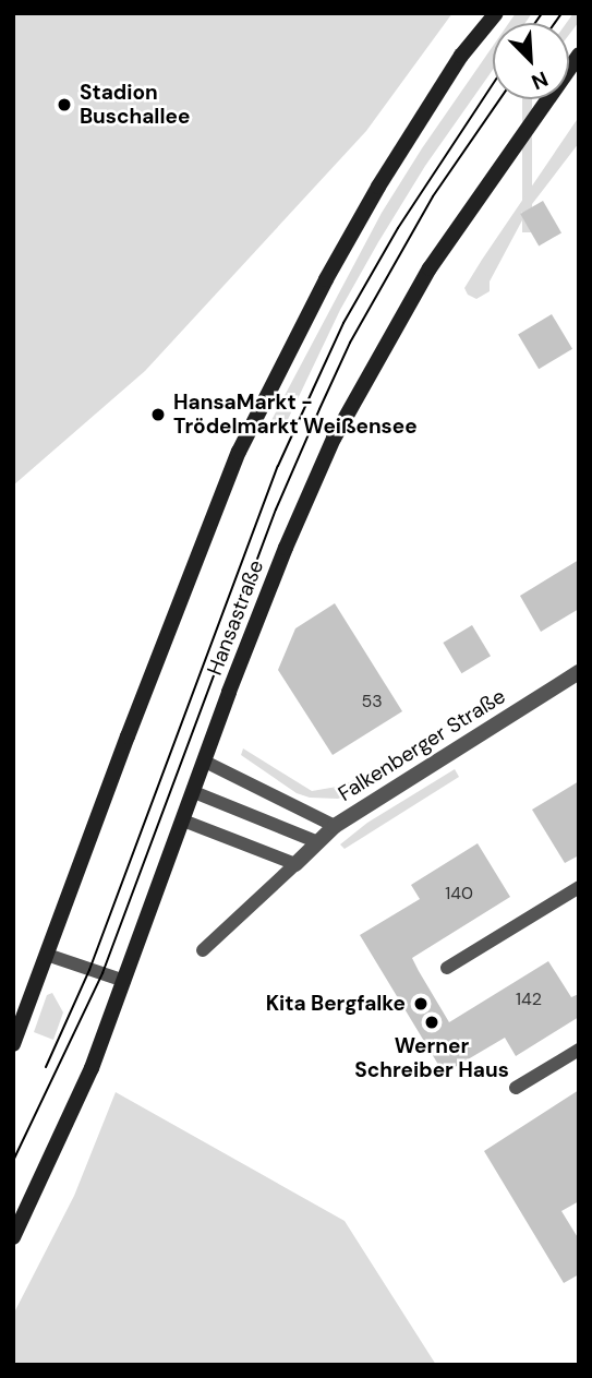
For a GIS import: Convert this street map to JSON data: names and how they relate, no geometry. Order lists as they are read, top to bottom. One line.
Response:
{"streets":{"main road":["Hansastraße"],"street":["Falkenberger Straße"]},"places":["Stadion Buschallee","HansaMarkt - Trödelmarkt Weißensee","Kita Bergfalke","Werner Schreiber Haus"],"house_numbers":["53","140","142"],"north":"bottom right"}
